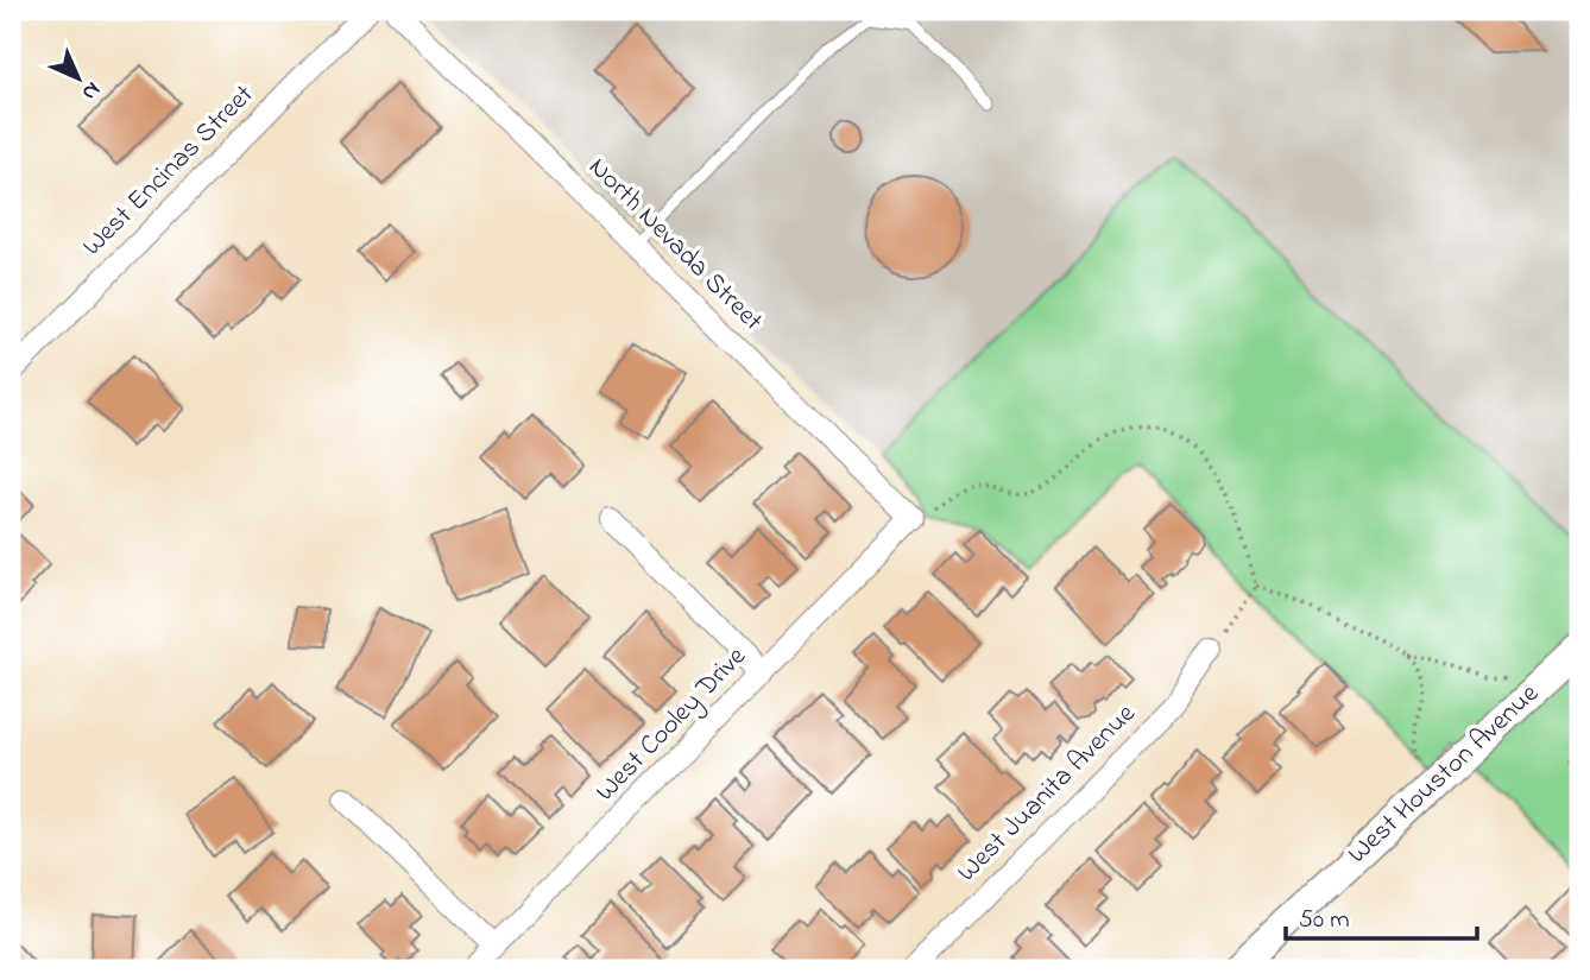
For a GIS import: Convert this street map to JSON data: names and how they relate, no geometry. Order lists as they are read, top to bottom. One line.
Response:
{"streets":{"street":["West Encinas Street","North Nevada Street","West Cooley Drive","West Houston Avenue","West Juanita Avenue"]},"crossings":[["North Nevada Street","West Cooley Drive"]],"scale_bar":"50 m","north":"bottom right"}
